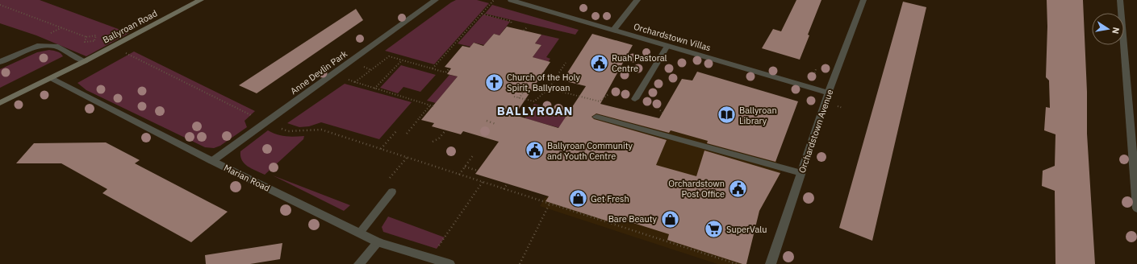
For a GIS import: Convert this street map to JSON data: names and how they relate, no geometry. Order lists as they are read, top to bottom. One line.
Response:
{"streets":{"main road":["Ballyroan Road"],"street":["Orchardstown Villas","Anne Devlin Park","Orchardstown Avenue","Marian Road"]},"crossings":[["Ballyroan Road","Marian Road"],["Orchardstown Villas","Orchardstown Avenue"],["Anne Devlin Park","Marian Road"]],"districts":["BALLYROAN"],"places":{"public building":["Ruah Pastoral Centre","Ballyroan Community and Youth Centre","Orchardstown Post Office"],"church":["Church of the Holy Spirit, Ballyroan"],"library":["Ballyroan Library"],"shop":["Get Fresh","Bare Beauty"],"supermarket":["SuperValu"]},"north":"right"}
